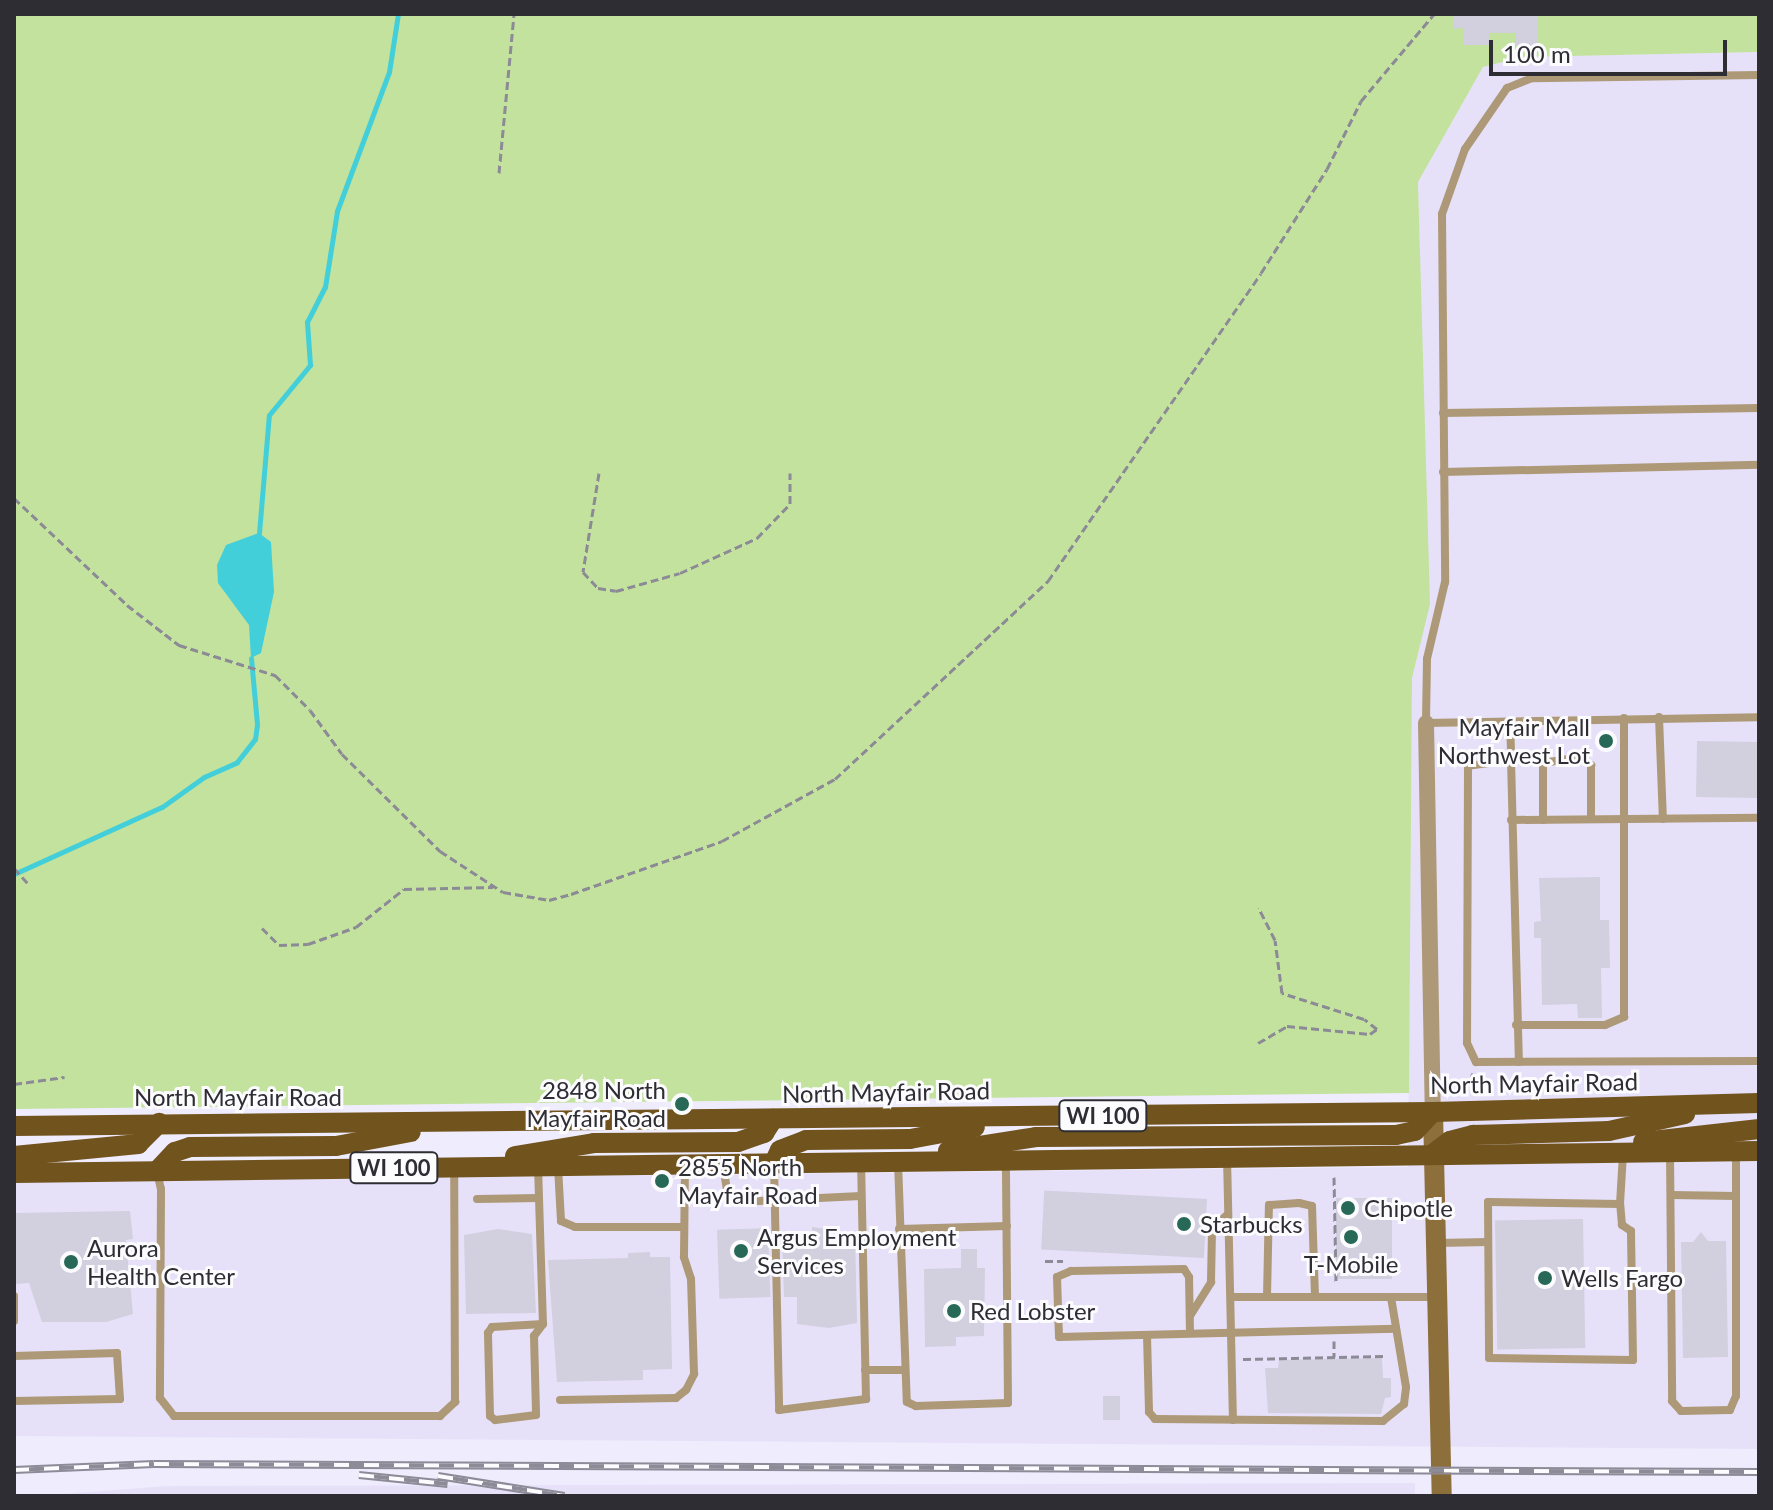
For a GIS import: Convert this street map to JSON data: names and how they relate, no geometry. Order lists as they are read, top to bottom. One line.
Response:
{"streets":{"main road":["North Mayfair Road","WI 100"]},"places":["Mayfair Mall Northwest Lot","2848 North Mayfair Road","2855 North Mayfair Road","Chipotle","Starbucks","T-Mobile","Argus Employment Services","Aurora Health Center","Wells Fargo","Red Lobster"],"scale_bar":"100 m"}
